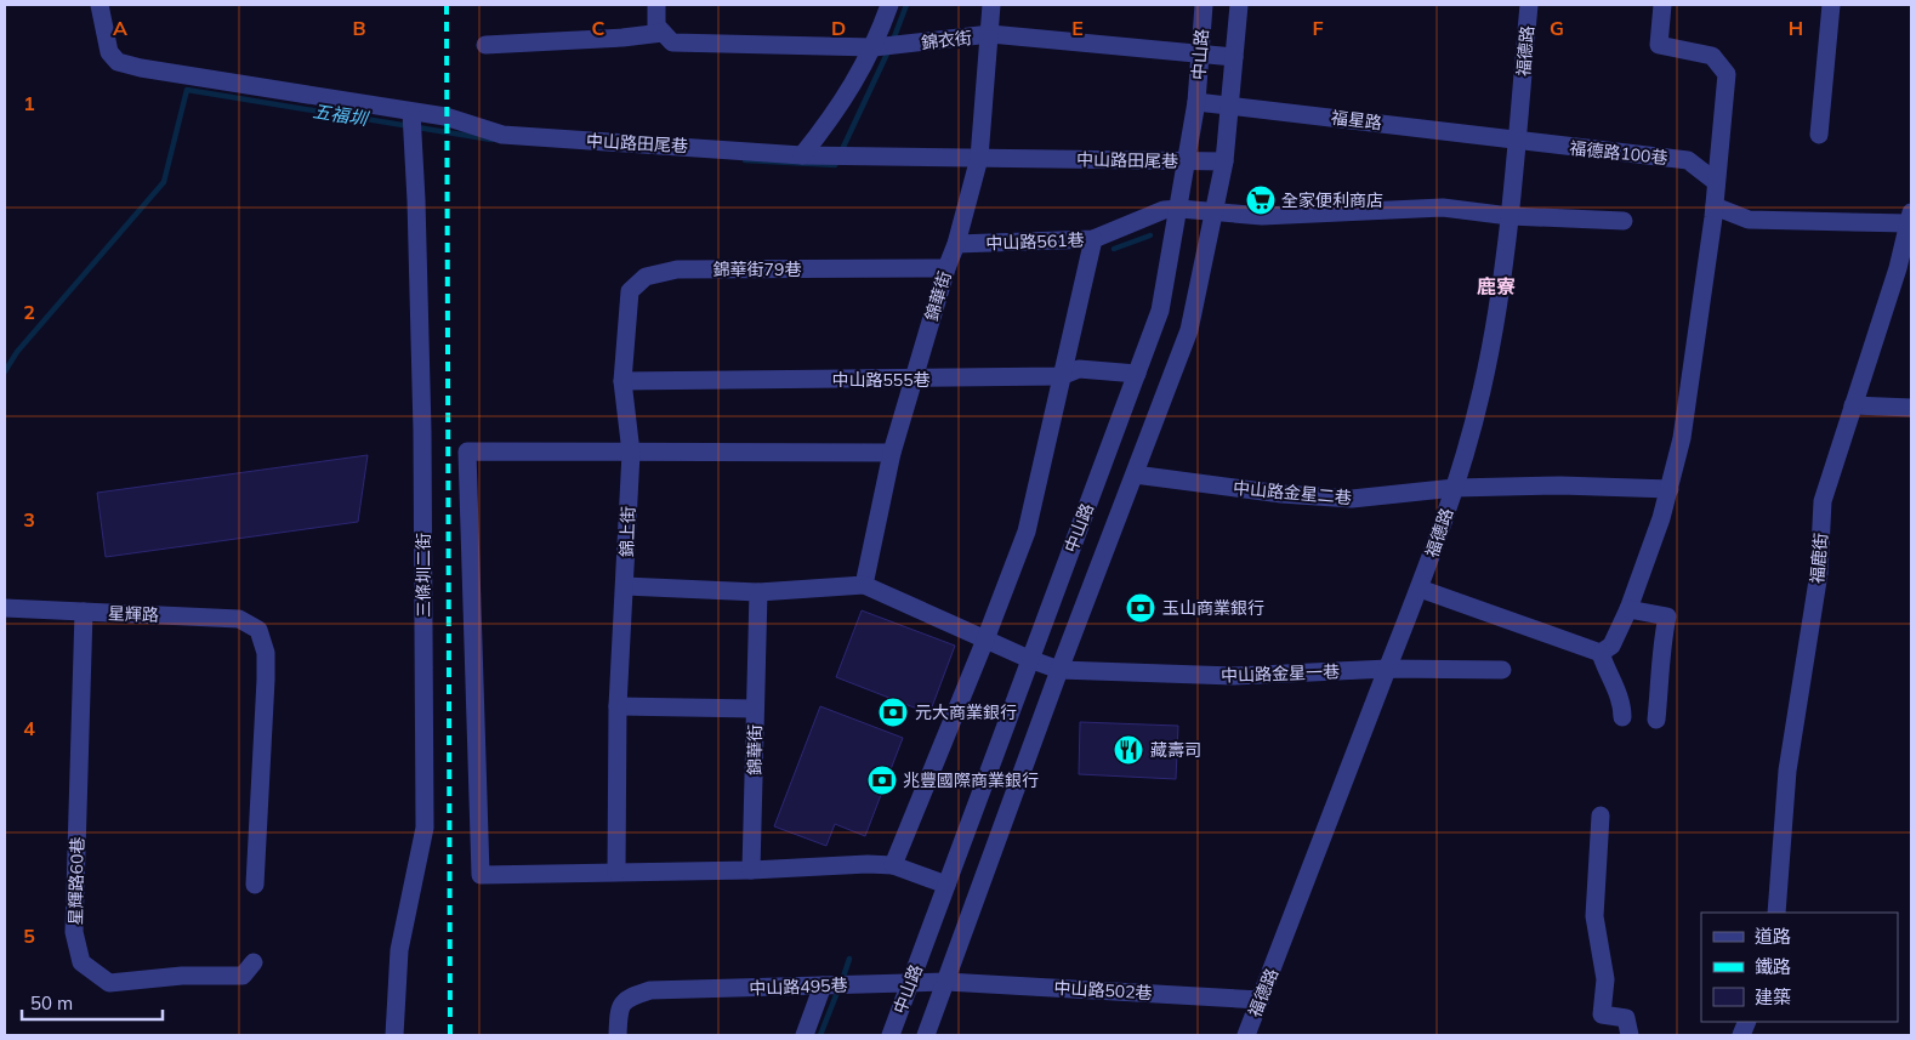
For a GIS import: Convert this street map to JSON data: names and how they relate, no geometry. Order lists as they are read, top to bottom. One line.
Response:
{"streets":{"street":["錦衣街","福德路","中山路","福星路","中山路田尾巷","福德路100巷","中山路561巷","錦華街79巷","錦華街","中山路555巷","中山路金星二巷","錦上街","福鹿街","三條圳二街","星輝路","中山路金星一巷","星輝路60巷","中山路495巷","中山路502巷"]},"crossings":[["錦衣街","中山路"],["錦衣街","錦華街"],["福德路","福星路"],["福德路","福德路100巷"],["福德路","中山路金星二巷"],["福德路","中山路金星一巷"],["福德路","中山路502巷"],["中山路","福星路"],["中山路","中山路田尾巷"],["中山路","中山路561巷"],["中山路","中山路555巷"],["中山路","中山路金星二巷"],["中山路","中山路金星一巷"],["中山路","中山路495巷"],["中山路","中山路502巷"],["福星路","福德路100巷"],["中山路田尾巷","錦華街"],["中山路田尾巷","三條圳二街"],["中山路561巷","錦華街"],["錦華街79巷","錦華街"],["錦華街79巷","中山路555巷"],["錦華街79巷","錦上街"],["錦華街","中山路555巷"],["中山路555巷","錦上街"],["星輝路","星輝路60巷"],["中山路495巷","中山路502巷"]],"districts":["鹿寮"],"water":["五福圳"],"places":{"supermarket":["全家便利商店"],"bank":["玉山商業銀行","元大商業銀行","兆豐國際商業銀行"],"restaurant":["藏壽司"]},"legend":["道路","鐵路","建築"],"scale_bar":"50 m","grid":{"columns":["A","B","C","D","E","F","G","H"],"rows":["1","2","3","4","5"]}}
